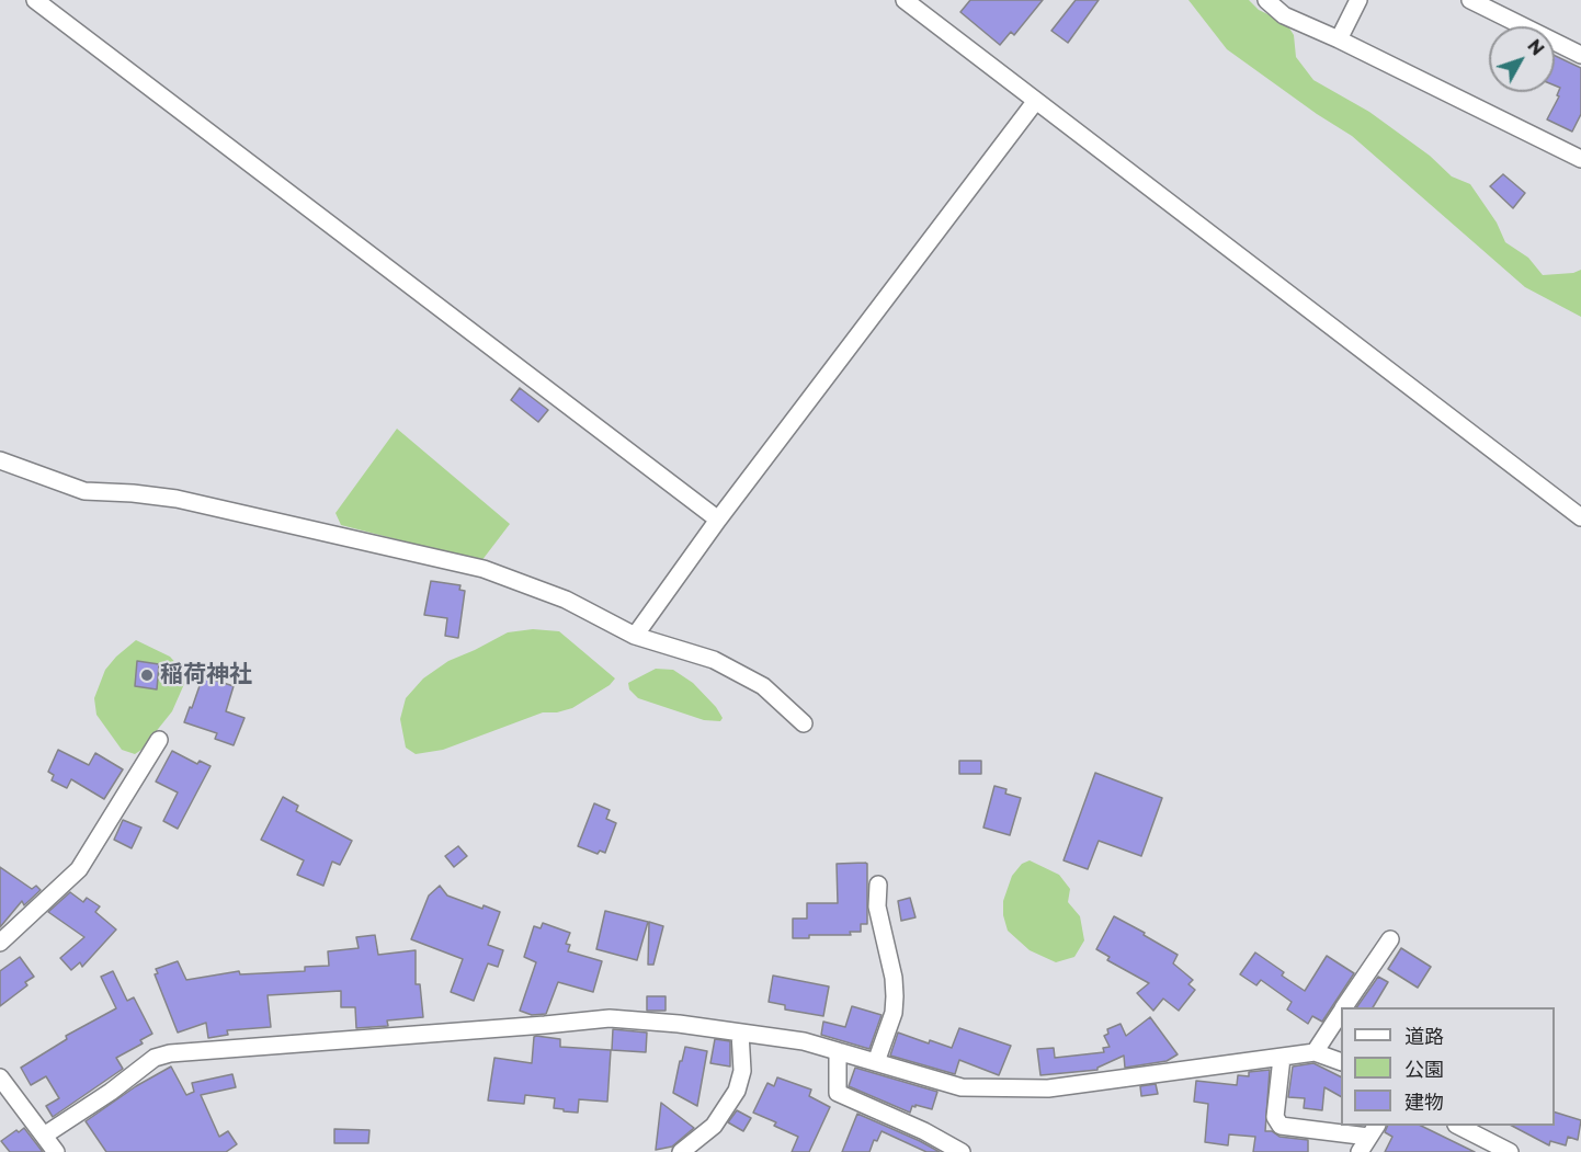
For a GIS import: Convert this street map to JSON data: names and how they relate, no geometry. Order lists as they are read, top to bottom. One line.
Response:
{"places":["稲荷神社"],"legend":["道路","公園","建物"],"north":"top right"}
